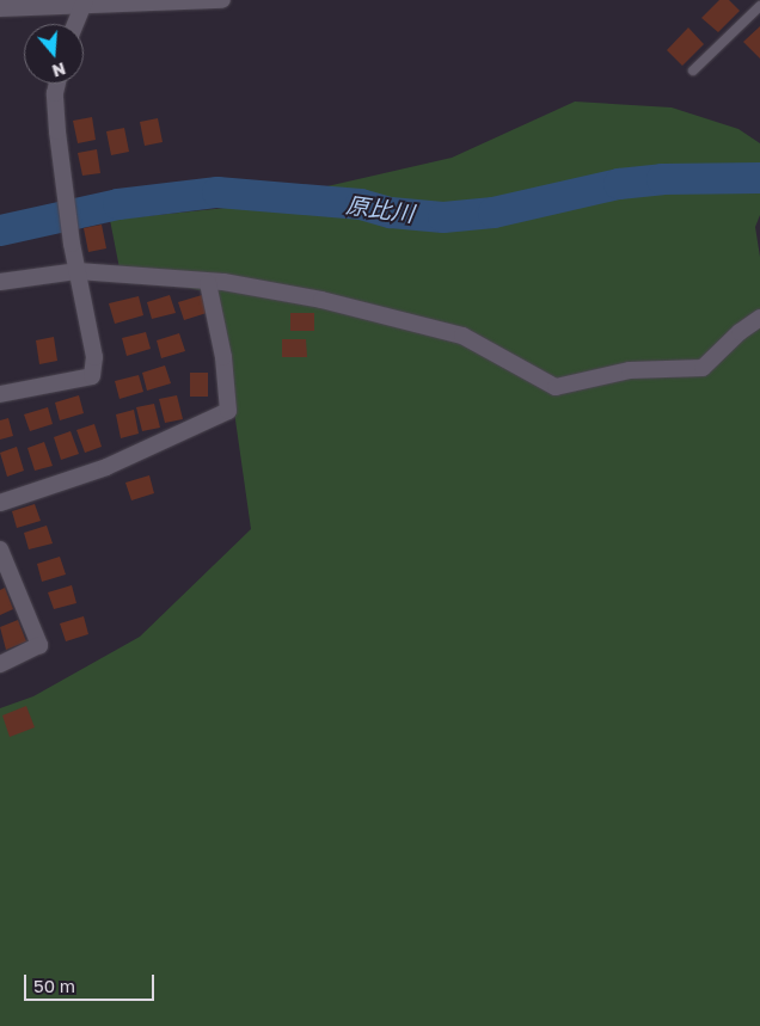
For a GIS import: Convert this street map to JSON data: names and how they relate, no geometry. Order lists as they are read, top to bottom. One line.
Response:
{"water":["原比川"],"scale_bar":"50 m","north":"bottom"}
